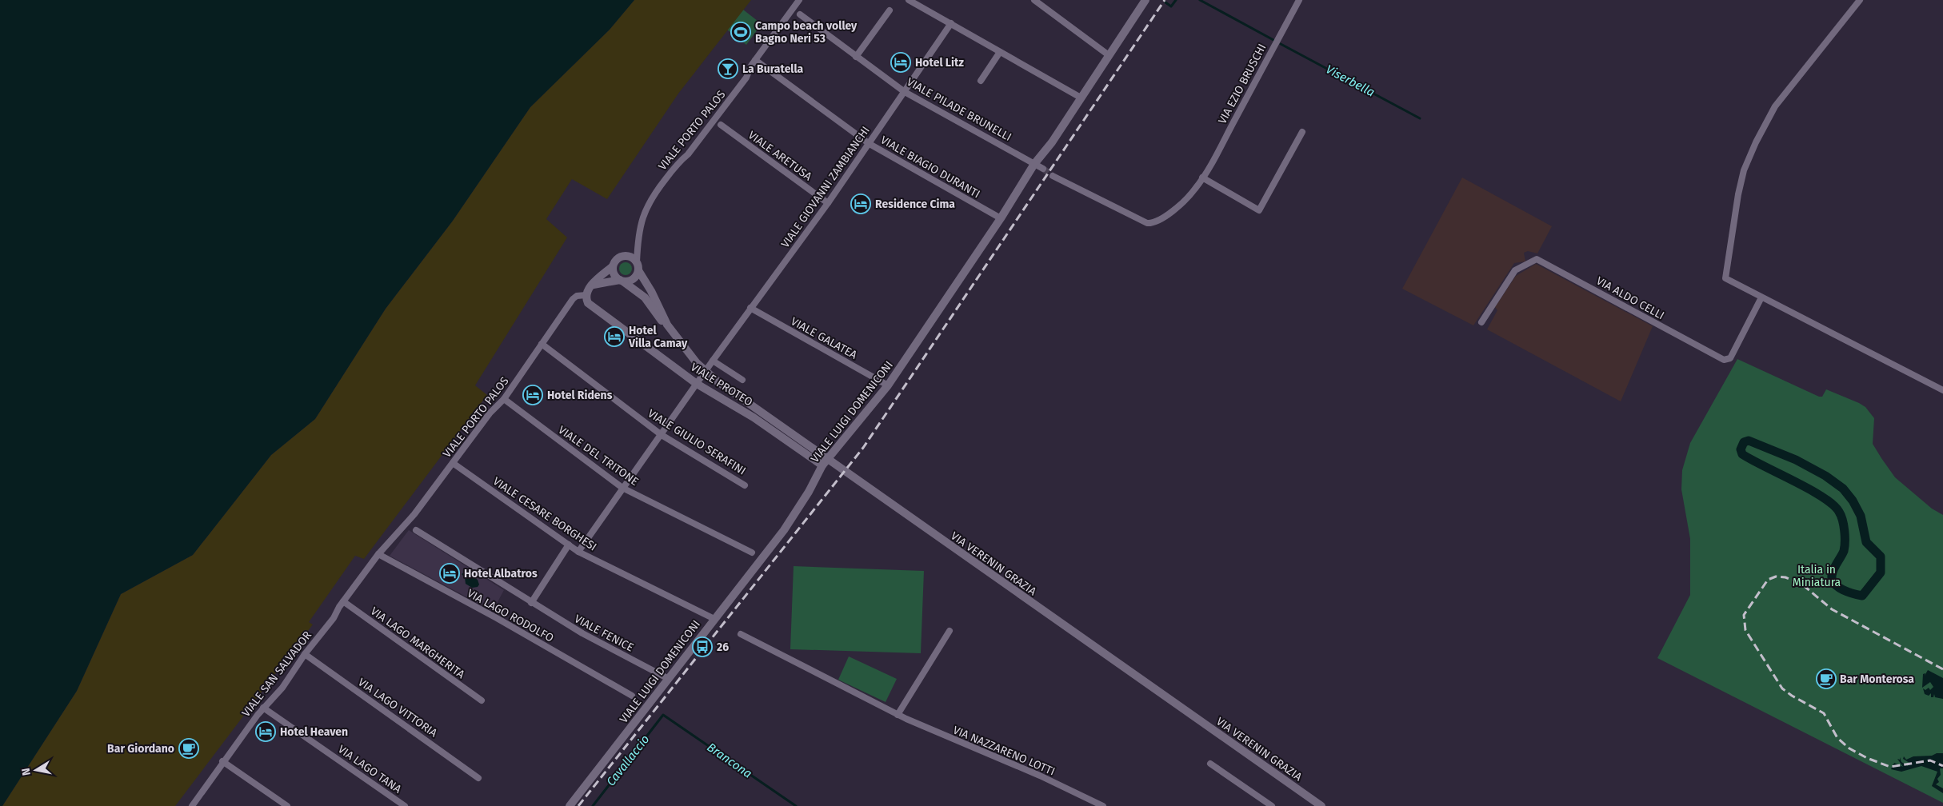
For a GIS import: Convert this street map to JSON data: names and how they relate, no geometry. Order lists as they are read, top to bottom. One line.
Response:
{"streets":{"street":["VIA EZIO BRUSCHI","VIALE PILADE BRUNELLI","VIALE PORTO PALOS","VIALE ARETUSA","VIALE BIAGIO DURANTI","VIALE GIOVANNI ZAMBIANCHI","VIA ALDO CELLI","VIALE GALATEA","VIALE PROTEO","VIALE LUIGI DOMENICONI","VIALE GIULIO SERAFINI","VIALE DEL TRITONE","VIALE CESARE BORGHESI","VIA VERENIN GRAZIA","VIA LAGO RODOLFO","VIALE FENICE","VIA LAGO MARGHERITA","VIALE SAN SALVADOR","VIA LAGO VITTORIA","VIA NAZZARENO LOTTI","VIA LAGO TANA"]},"crossings":[["VIALE PILADE BRUNELLI","VIALE GIOVANNI ZAMBIANCHI"],["VIALE PILADE BRUNELLI","VIALE LUIGI DOMENICONI"],["VIALE PORTO PALOS","VIALE BIAGIO DURANTI"],["VIALE PORTO PALOS","VIALE PROTEO"],["VIALE PORTO PALOS","VIALE GIULIO SERAFINI"],["VIALE PORTO PALOS","VIALE DEL TRITONE"],["VIALE PORTO PALOS","VIALE CESARE BORGHESI"],["VIALE PORTO PALOS","VIA VERENIN GRAZIA"],["VIALE PORTO PALOS","VIA LAGO RODOLFO"],["VIALE PORTO PALOS","VIALE SAN SALVADOR"],["VIALE ARETUSA","VIALE GIOVANNI ZAMBIANCHI"],["VIALE BIAGIO DURANTI","VIALE GIOVANNI ZAMBIANCHI"],["VIALE BIAGIO DURANTI","VIALE LUIGI DOMENICONI"],["VIALE GIOVANNI ZAMBIANCHI","VIALE GALATEA"],["VIALE GIOVANNI ZAMBIANCHI","VIALE PROTEO"],["VIALE GIOVANNI ZAMBIANCHI","VIALE GIULIO SERAFINI"],["VIALE GIOVANNI ZAMBIANCHI","VIALE DEL TRITONE"],["VIALE GIOVANNI ZAMBIANCHI","VIALE CESARE BORGHESI"],["VIALE GALATEA","VIALE LUIGI DOMENICONI"],["VIALE PROTEO","VIALE LUIGI DOMENICONI"],["VIALE LUIGI DOMENICONI","VIALE CESARE BORGHESI"],["VIALE LUIGI DOMENICONI","VIALE FENICE"],["VIA LAGO RODOLFO","VIALE SAN SALVADOR"],["VIA LAGO MARGHERITA","VIALE SAN SALVADOR"],["VIALE SAN SALVADOR","VIA LAGO VITTORIA"],["VIALE SAN SALVADOR","VIA LAGO TANA"]],"water":["Viserbella","Cavallaccio","Brancona"],"parks":["Italia in Miniatura"],"places":{"sports":["Campo beach volley Bagno Neri 53"],"hotel":["Hotel Litz","Residence Cima","Hotel Villa Camay","Hotel Ridens","Hotel Albatros","Hotel Heaven"],"bar":["La Buratella"],"bus stop":["26"],"cafe":["Bar Monterosa","Bar Giordano"]},"north":"left"}
